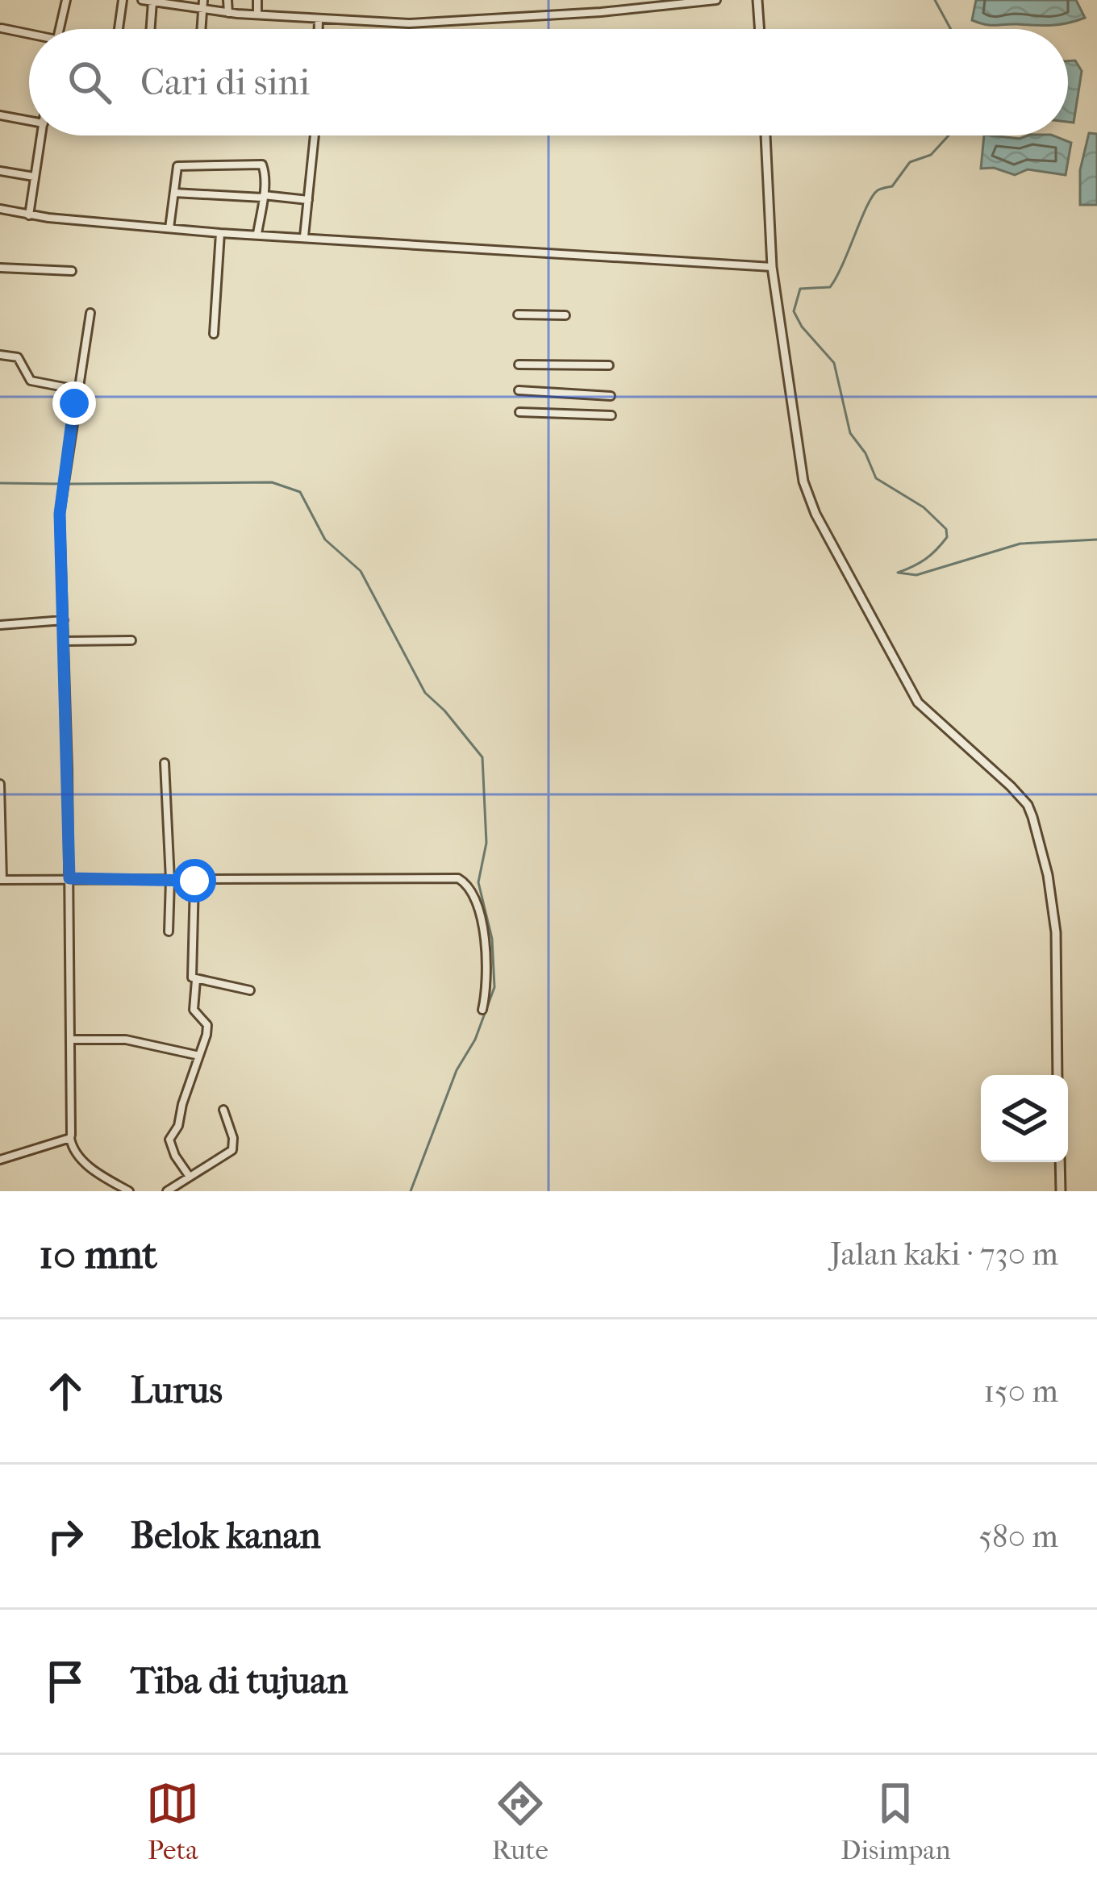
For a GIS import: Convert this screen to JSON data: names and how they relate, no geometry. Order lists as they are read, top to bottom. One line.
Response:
{"page":{"search":"Cari di sini","heading":["10 mnt","Jalan kaki · 730 m"],"list":[["Lurus","150 m"],["Belok kanan","580 m"],"Tiba di tujuan"],"nav":["Peta","Rute","Disimpan"]}}
